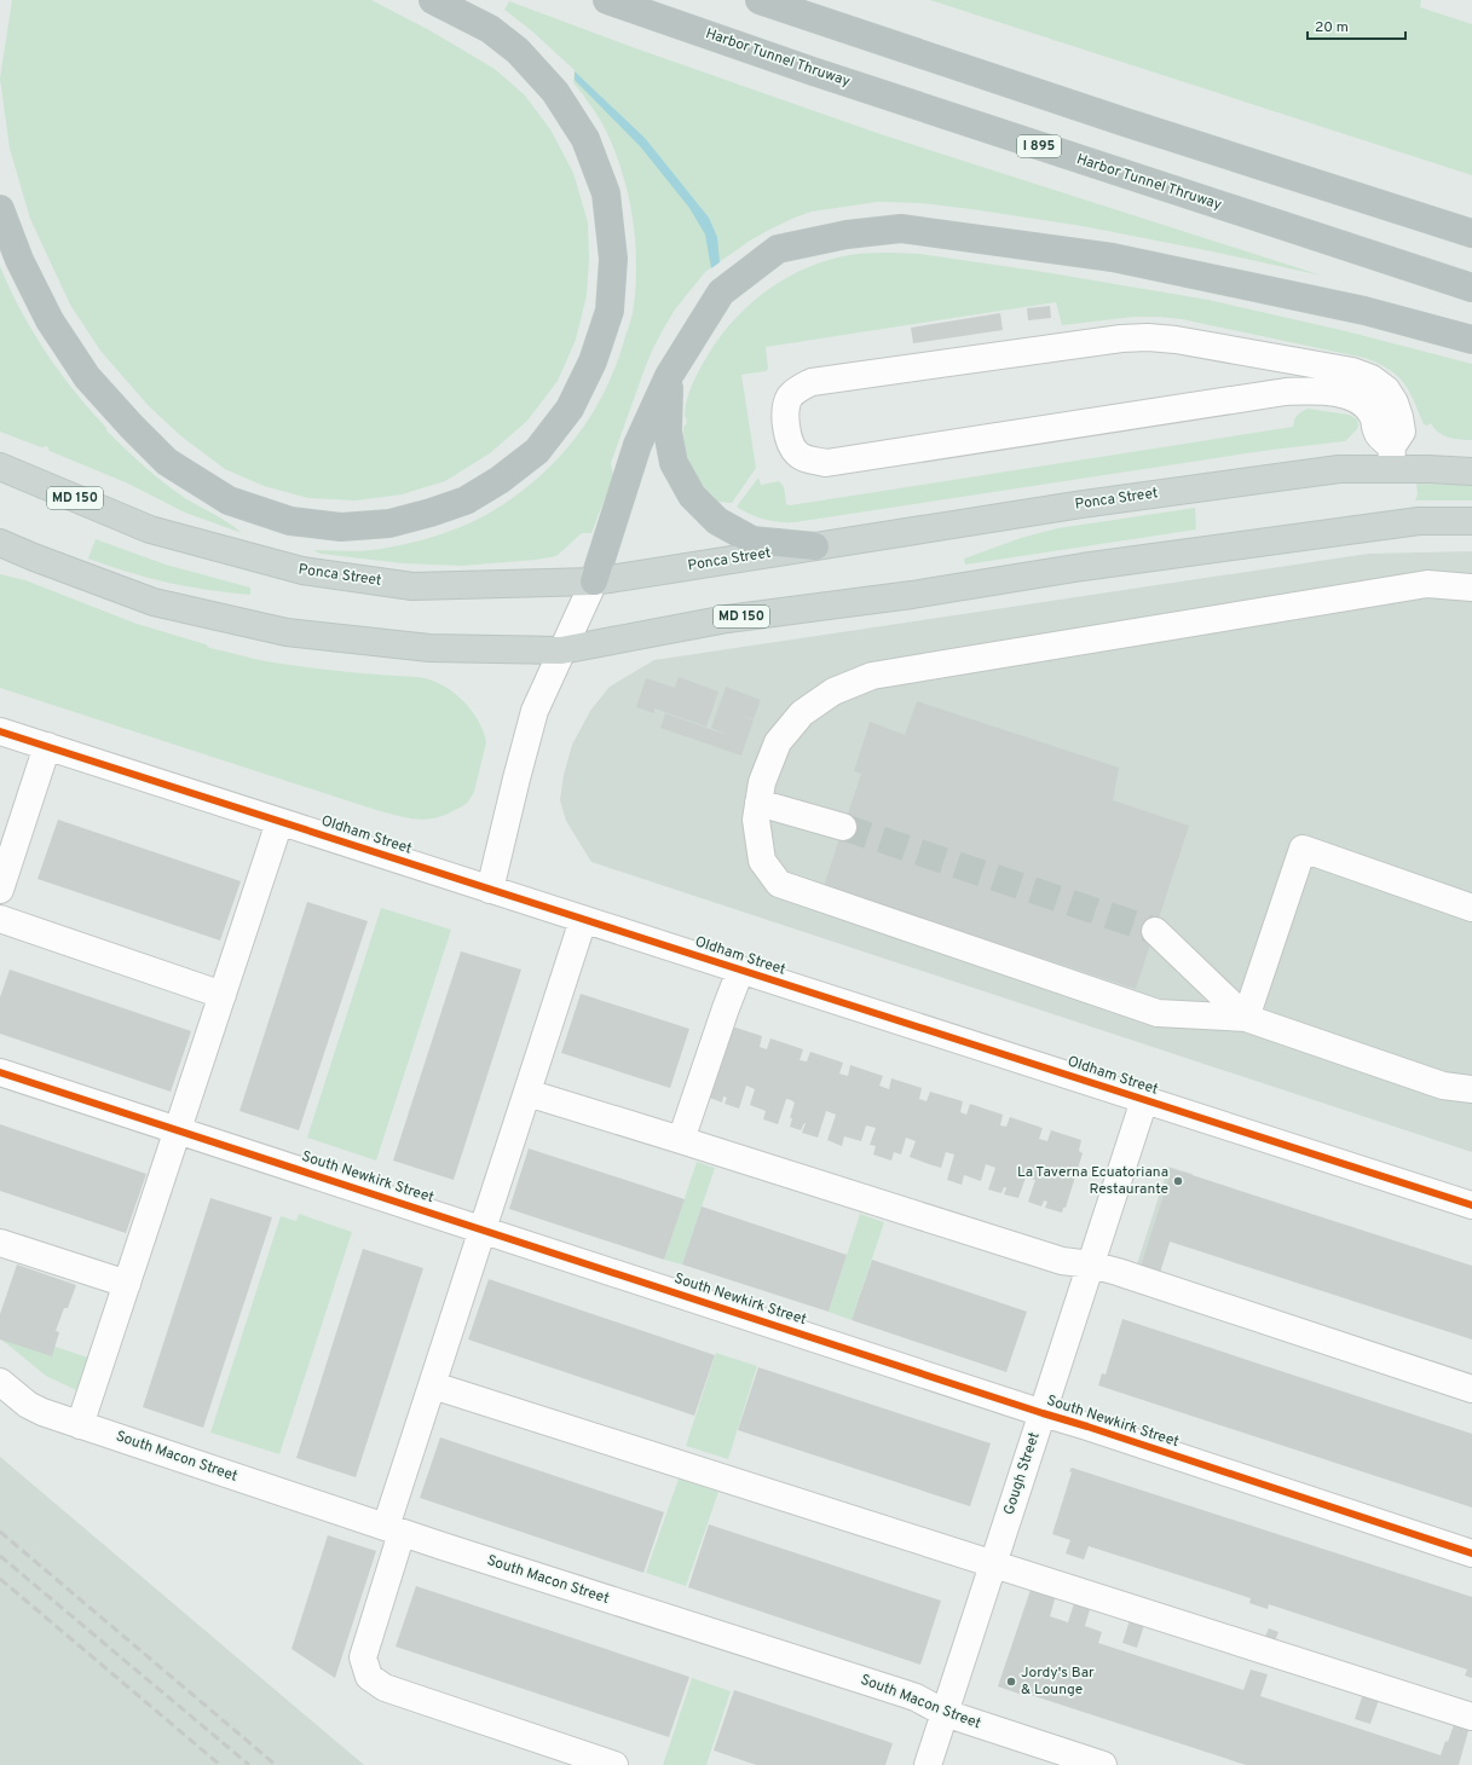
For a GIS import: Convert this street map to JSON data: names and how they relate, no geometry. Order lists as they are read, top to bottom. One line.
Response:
{"streets":{"highway":["Harbor Tunnel Thruway","I 895"],"main road":["MD 150","Ponca Street"],"street":["Oldham Street","South Newkirk Street","South Macon Street","Gough Street"]},"crossings":[["Oldham Street","Gough Street"],["South Newkirk Street","Gough Street"],["South Macon Street","Gough Street"]],"places":["La Taverna Ecuatoriana Restaurante","Jordy's Bar & Lounge"],"scale_bar":"20 m"}
